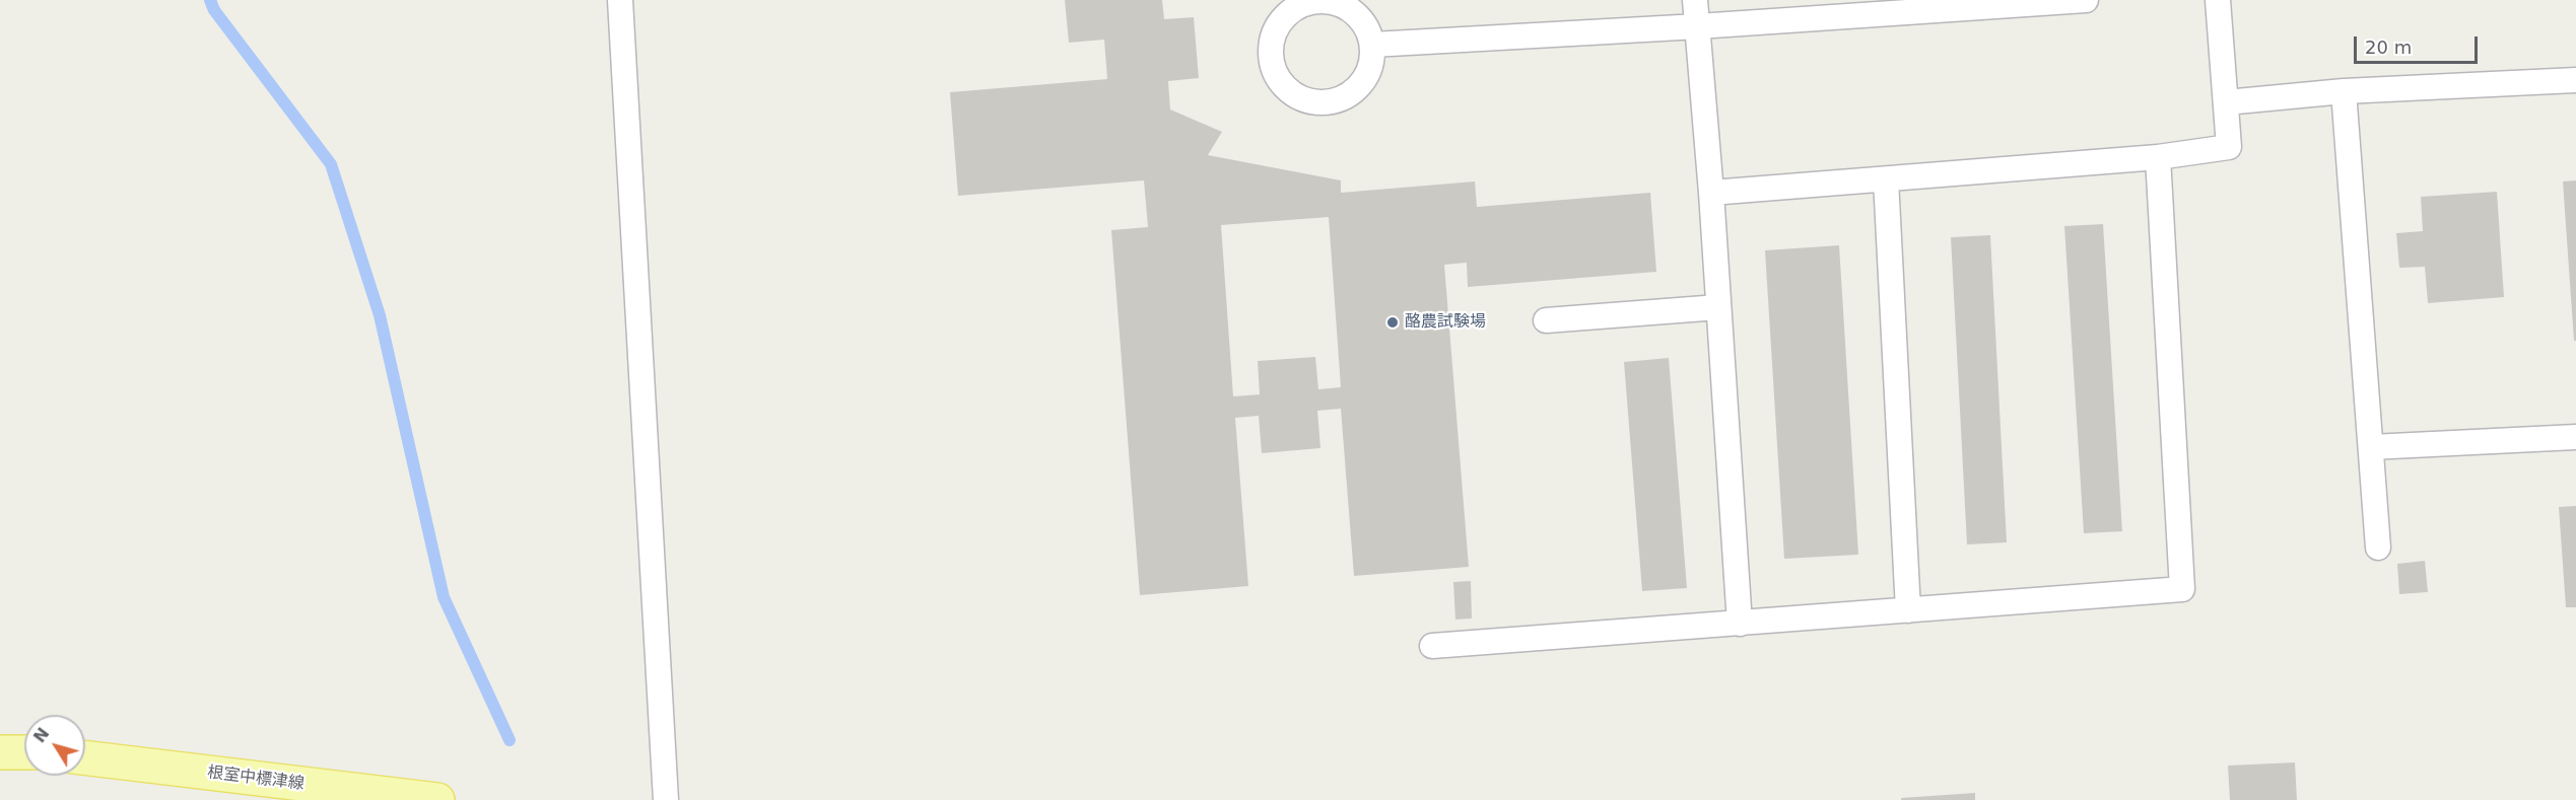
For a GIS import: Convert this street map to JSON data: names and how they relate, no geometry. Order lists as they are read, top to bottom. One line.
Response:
{"streets":{"main road":["根室中標津線"]},"places":["酪農試験場"],"scale_bar":"20 m","north":"top left"}
